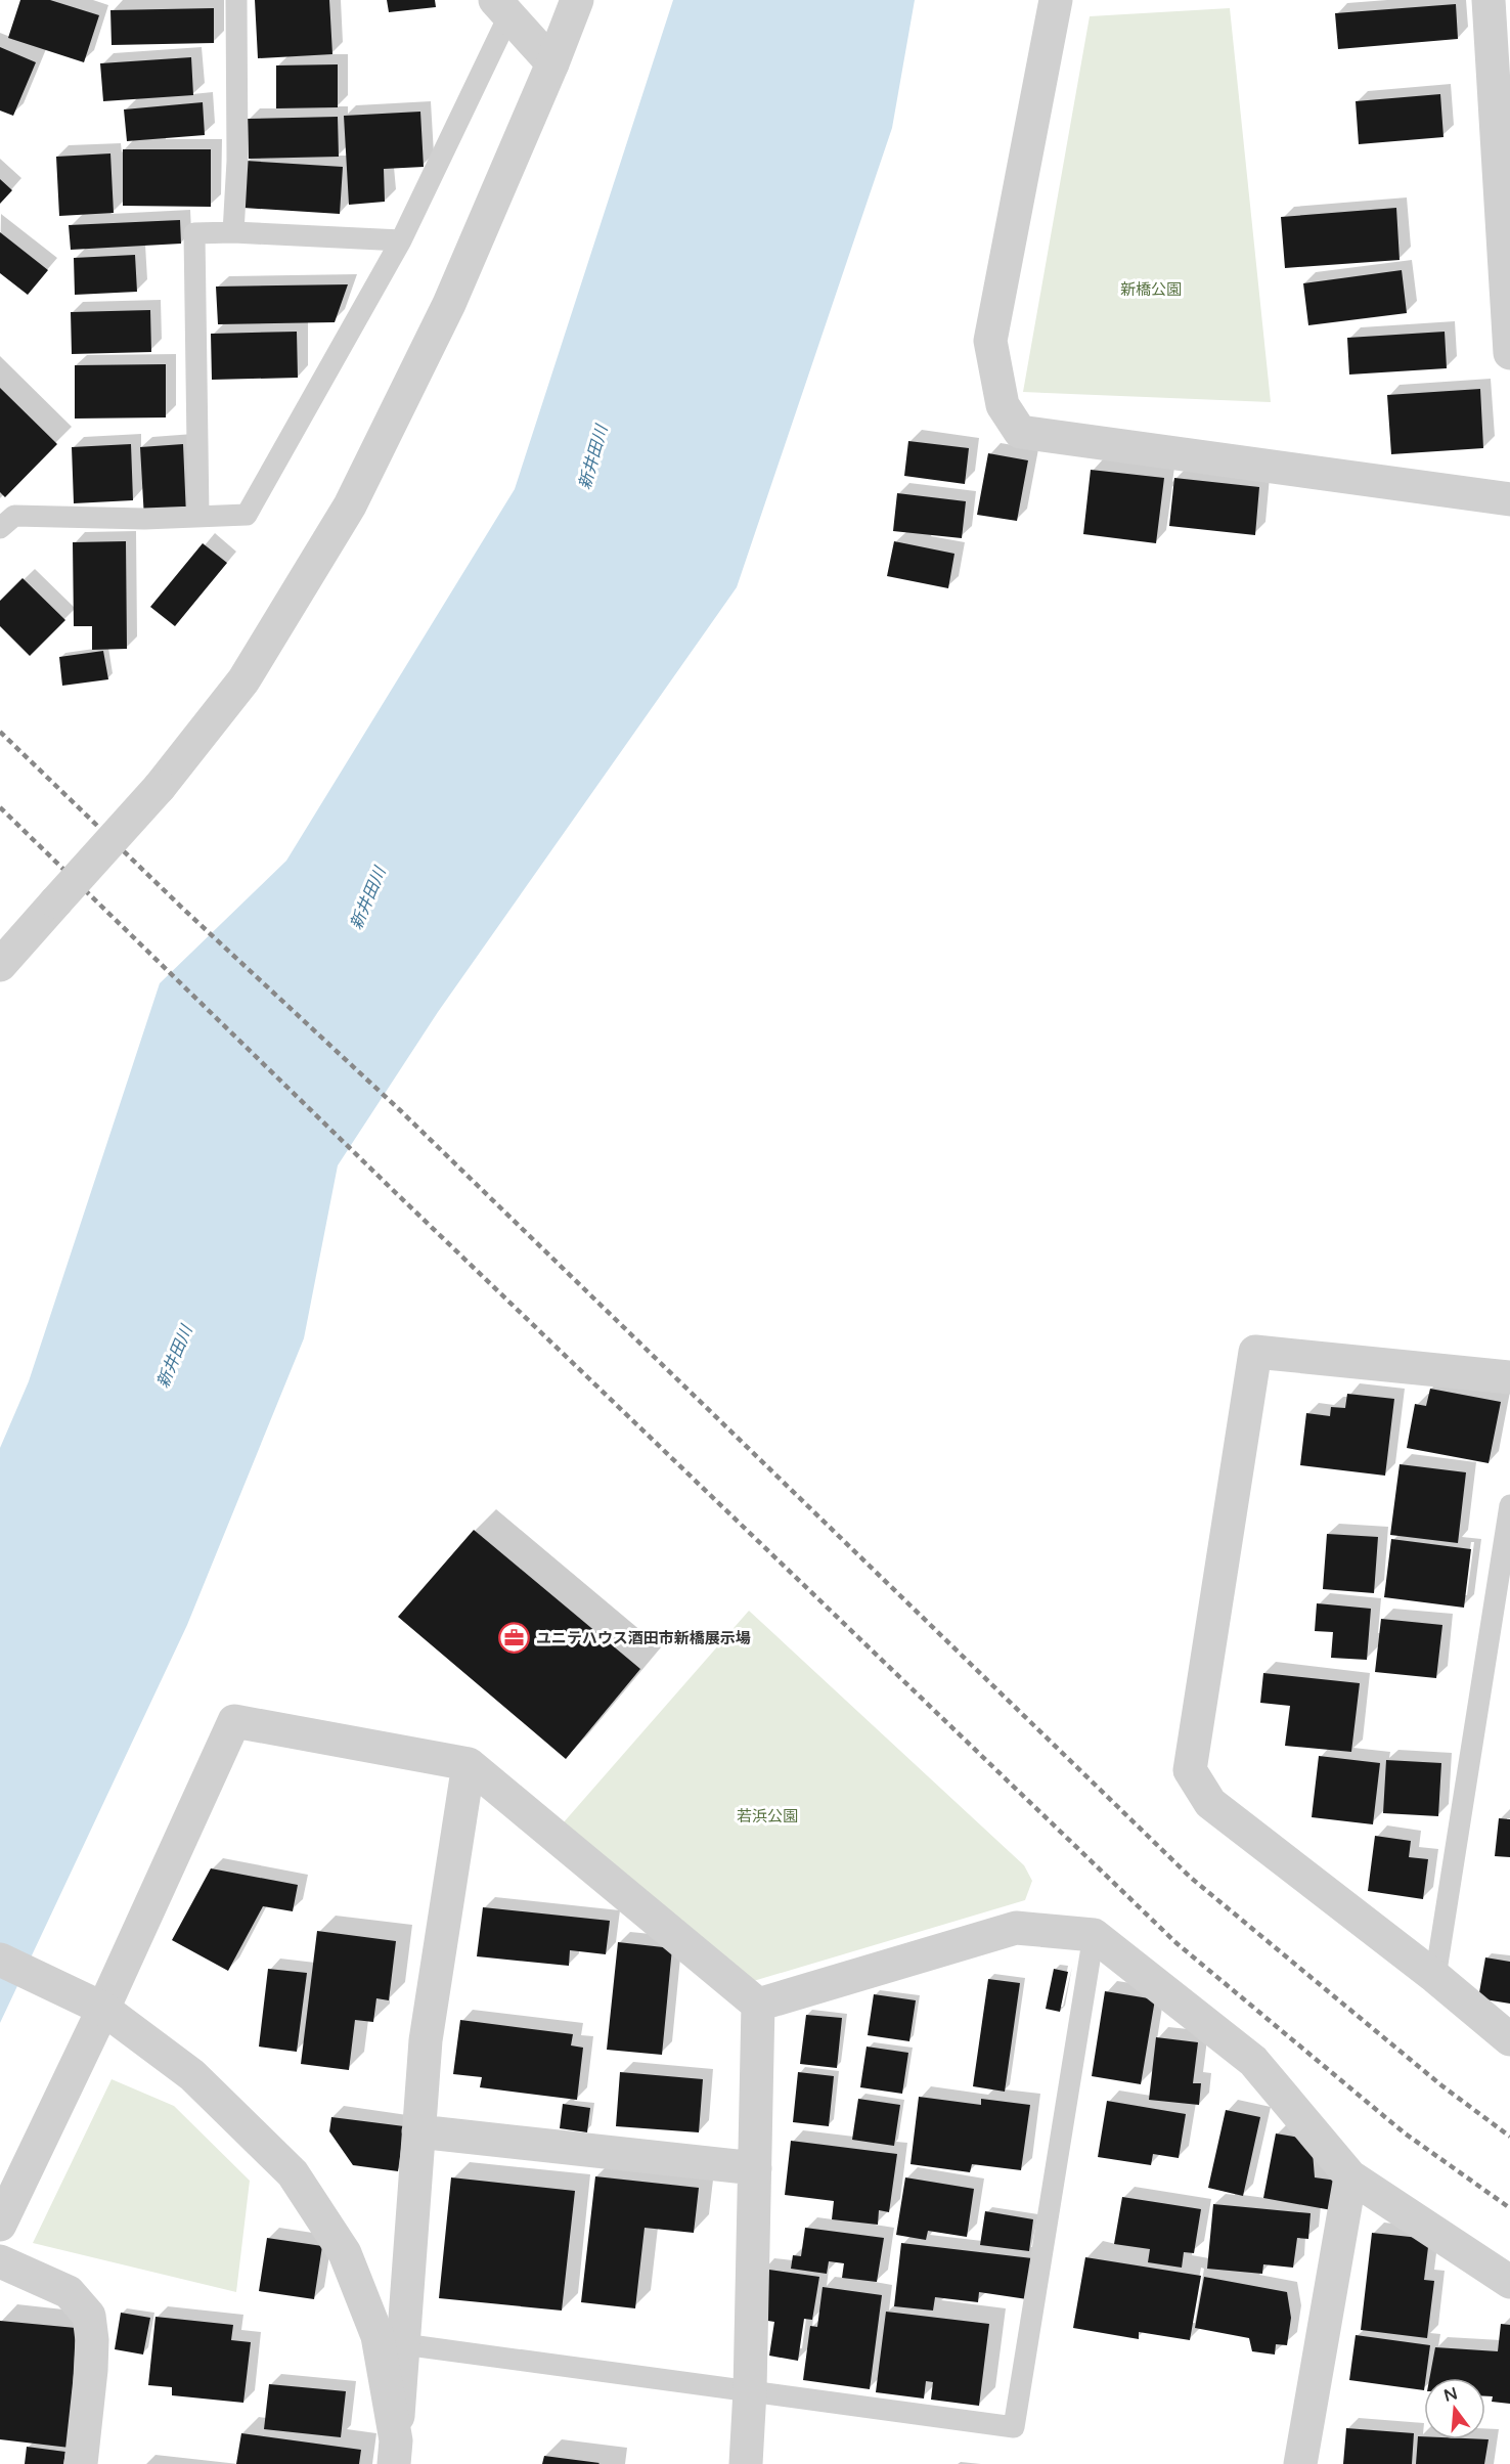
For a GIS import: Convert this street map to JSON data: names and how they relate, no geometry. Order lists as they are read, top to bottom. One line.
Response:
{"water":["新井田川"],"parks":["新橋公園","若浜公園"],"places":{"office":["ユニテハウス酒田市新橋展示場"]},"north":"top"}
